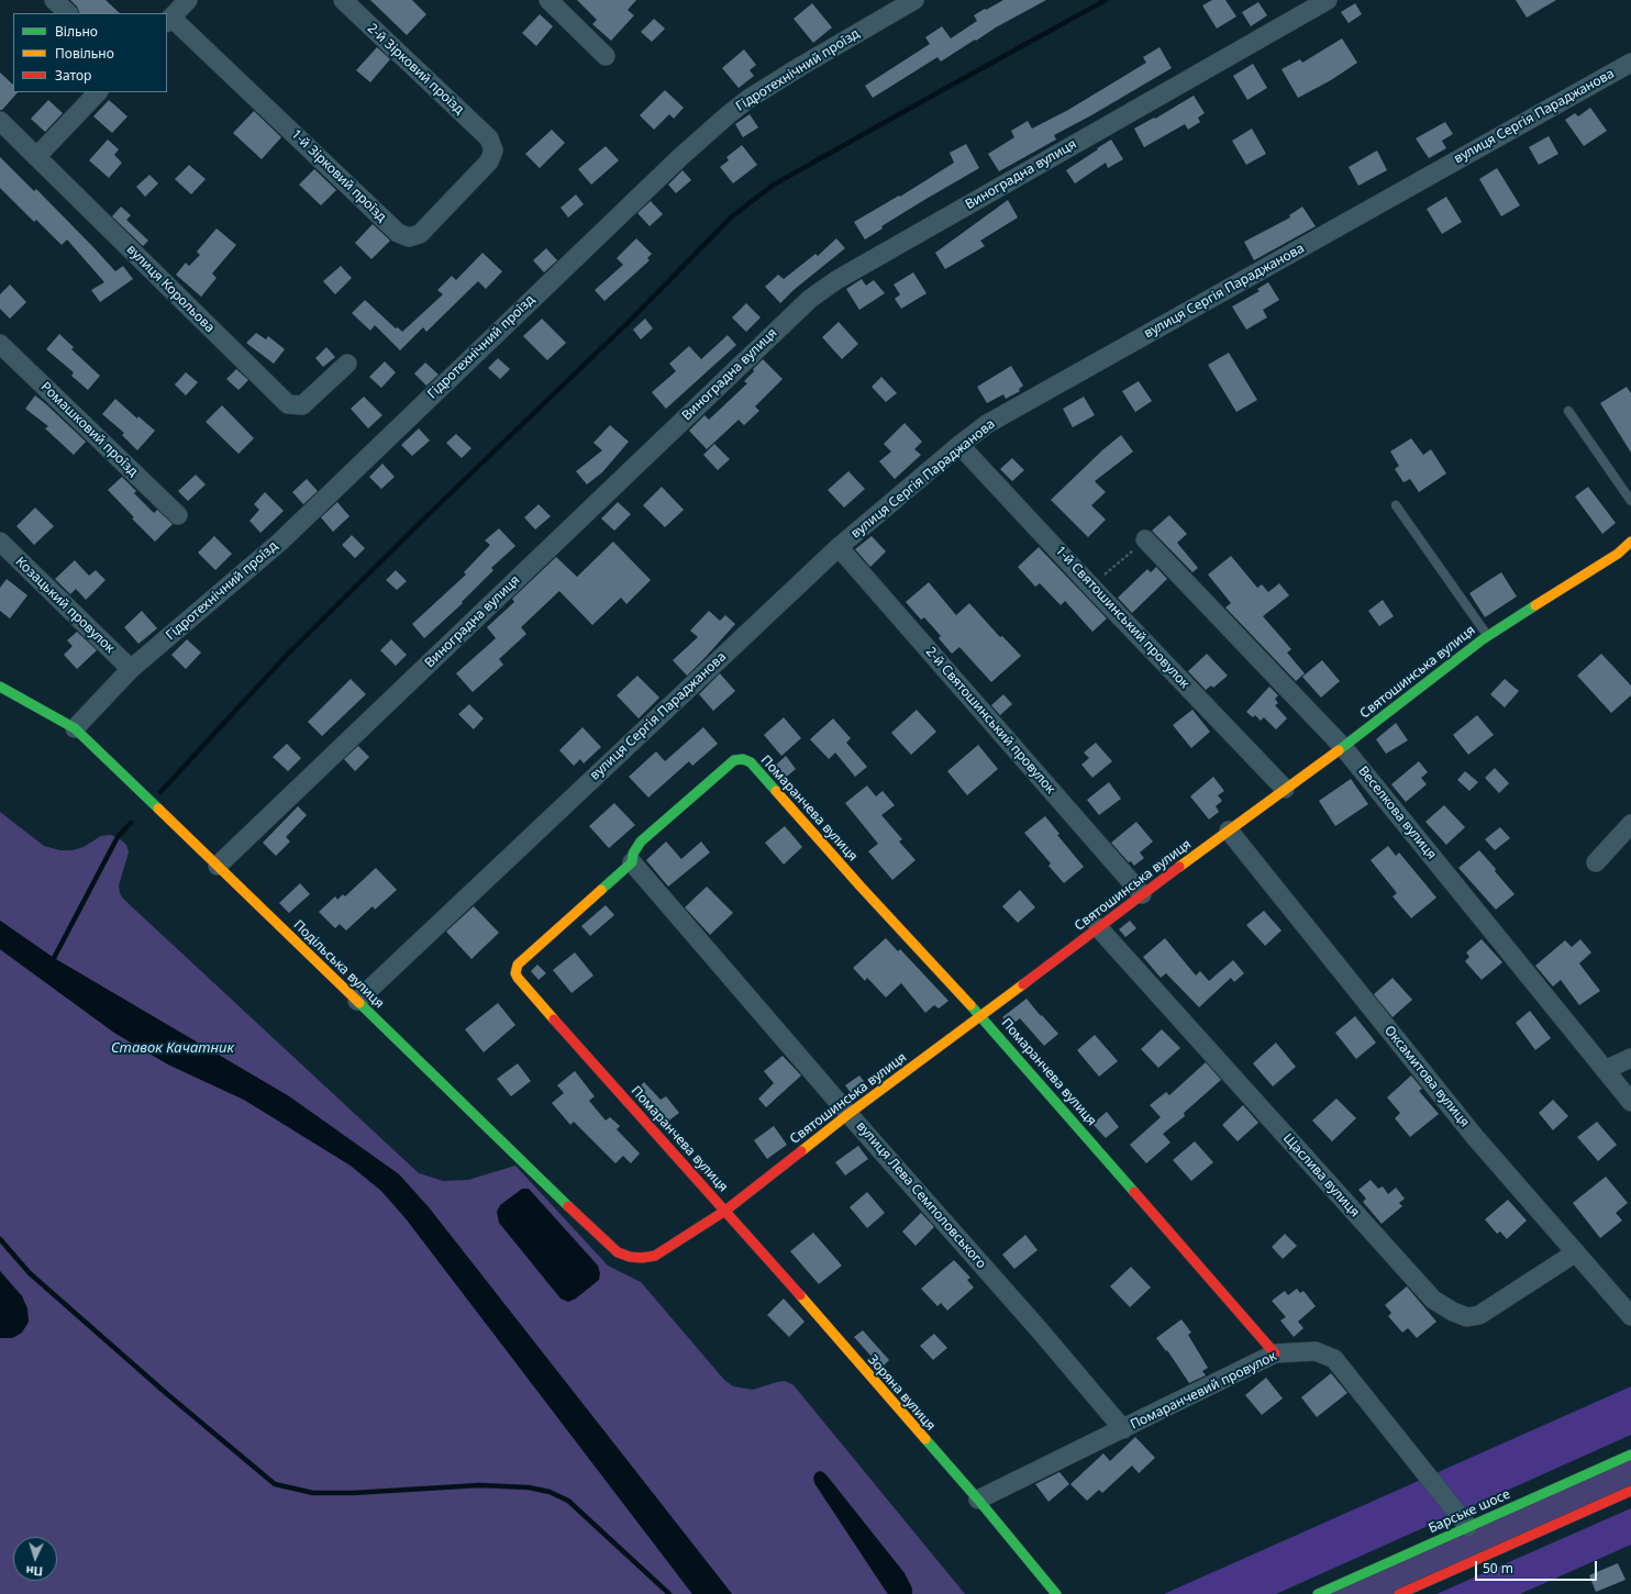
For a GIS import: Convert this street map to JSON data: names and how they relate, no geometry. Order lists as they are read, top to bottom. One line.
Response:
{"streets":{"main road":["Святошинська вулиця","Помаранчева вулиця","Подільська вулиця","Зоряна вулиця","Барське шосе"],"street":["2-й Зірковий проїзд","Гідротехнічний проїзд","вулиця Сергія Параджанова","Виноградна вулиця","1-й Зірковий проїзд","вулиця Корольова","Ромашковий проїзд","Козацький провулок","1-й Святошинський провулок","2-й Святошинський провулок","Веселкова вулиця","Оксамитова вулиця","Щаслива вулиця","вулиця Лева Семполовського","Помаранчевий провулок"]},"crossings":[["2-й Зірковий проїзд","1-й Зірковий проїзд"],["Гідротехнічний проїзд","Козацький провулок"],["Гідротехнічний проїзд","Подільська вулиця"],["вулиця Сергія Параджанова","1-й Святошинський провулок"],["вулиця Сергія Параджанова","2-й Святошинський провулок"],["вулиця Сергія Параджанова","Подільська вулиця"],["Виноградна вулиця","Подільська вулиця"],["1-й Святошинський провулок","Святошинська вулиця"],["Святошинська вулиця","2-й Святошинський провулок"],["Святошинська вулиця","Помаранчева вулиця"],["Святошинська вулиця","Веселкова вулиця"],["Святошинська вулиця","Подільська вулиця"],["Святошинська вулиця","Оксамитова вулиця"],["Святошинська вулиця","Щаслива вулиця"],["Святошинська вулиця","вулиця Лева Семполовського"],["Святошинська вулиця","Зоряна вулиця"],["Помаранчева вулиця","вулиця Лева Семполовського"],["Помаранчева вулиця","Помаранчевий провулок"],["Помаранчева вулиця","Зоряна вулиця"],["Оксамитова вулиця","Щаслива вулиця"],["вулиця Лева Семполовського","Помаранчевий провулок"],["Помаранчевий провулок","Зоряна вулиця"],["Помаранчевий провулок","Барське шосе"]],"water":["Ставок Качатник"],"legend":["Вільно","Повільно","Затор"],"scale_bar":"50 m","north":"bottom"}
